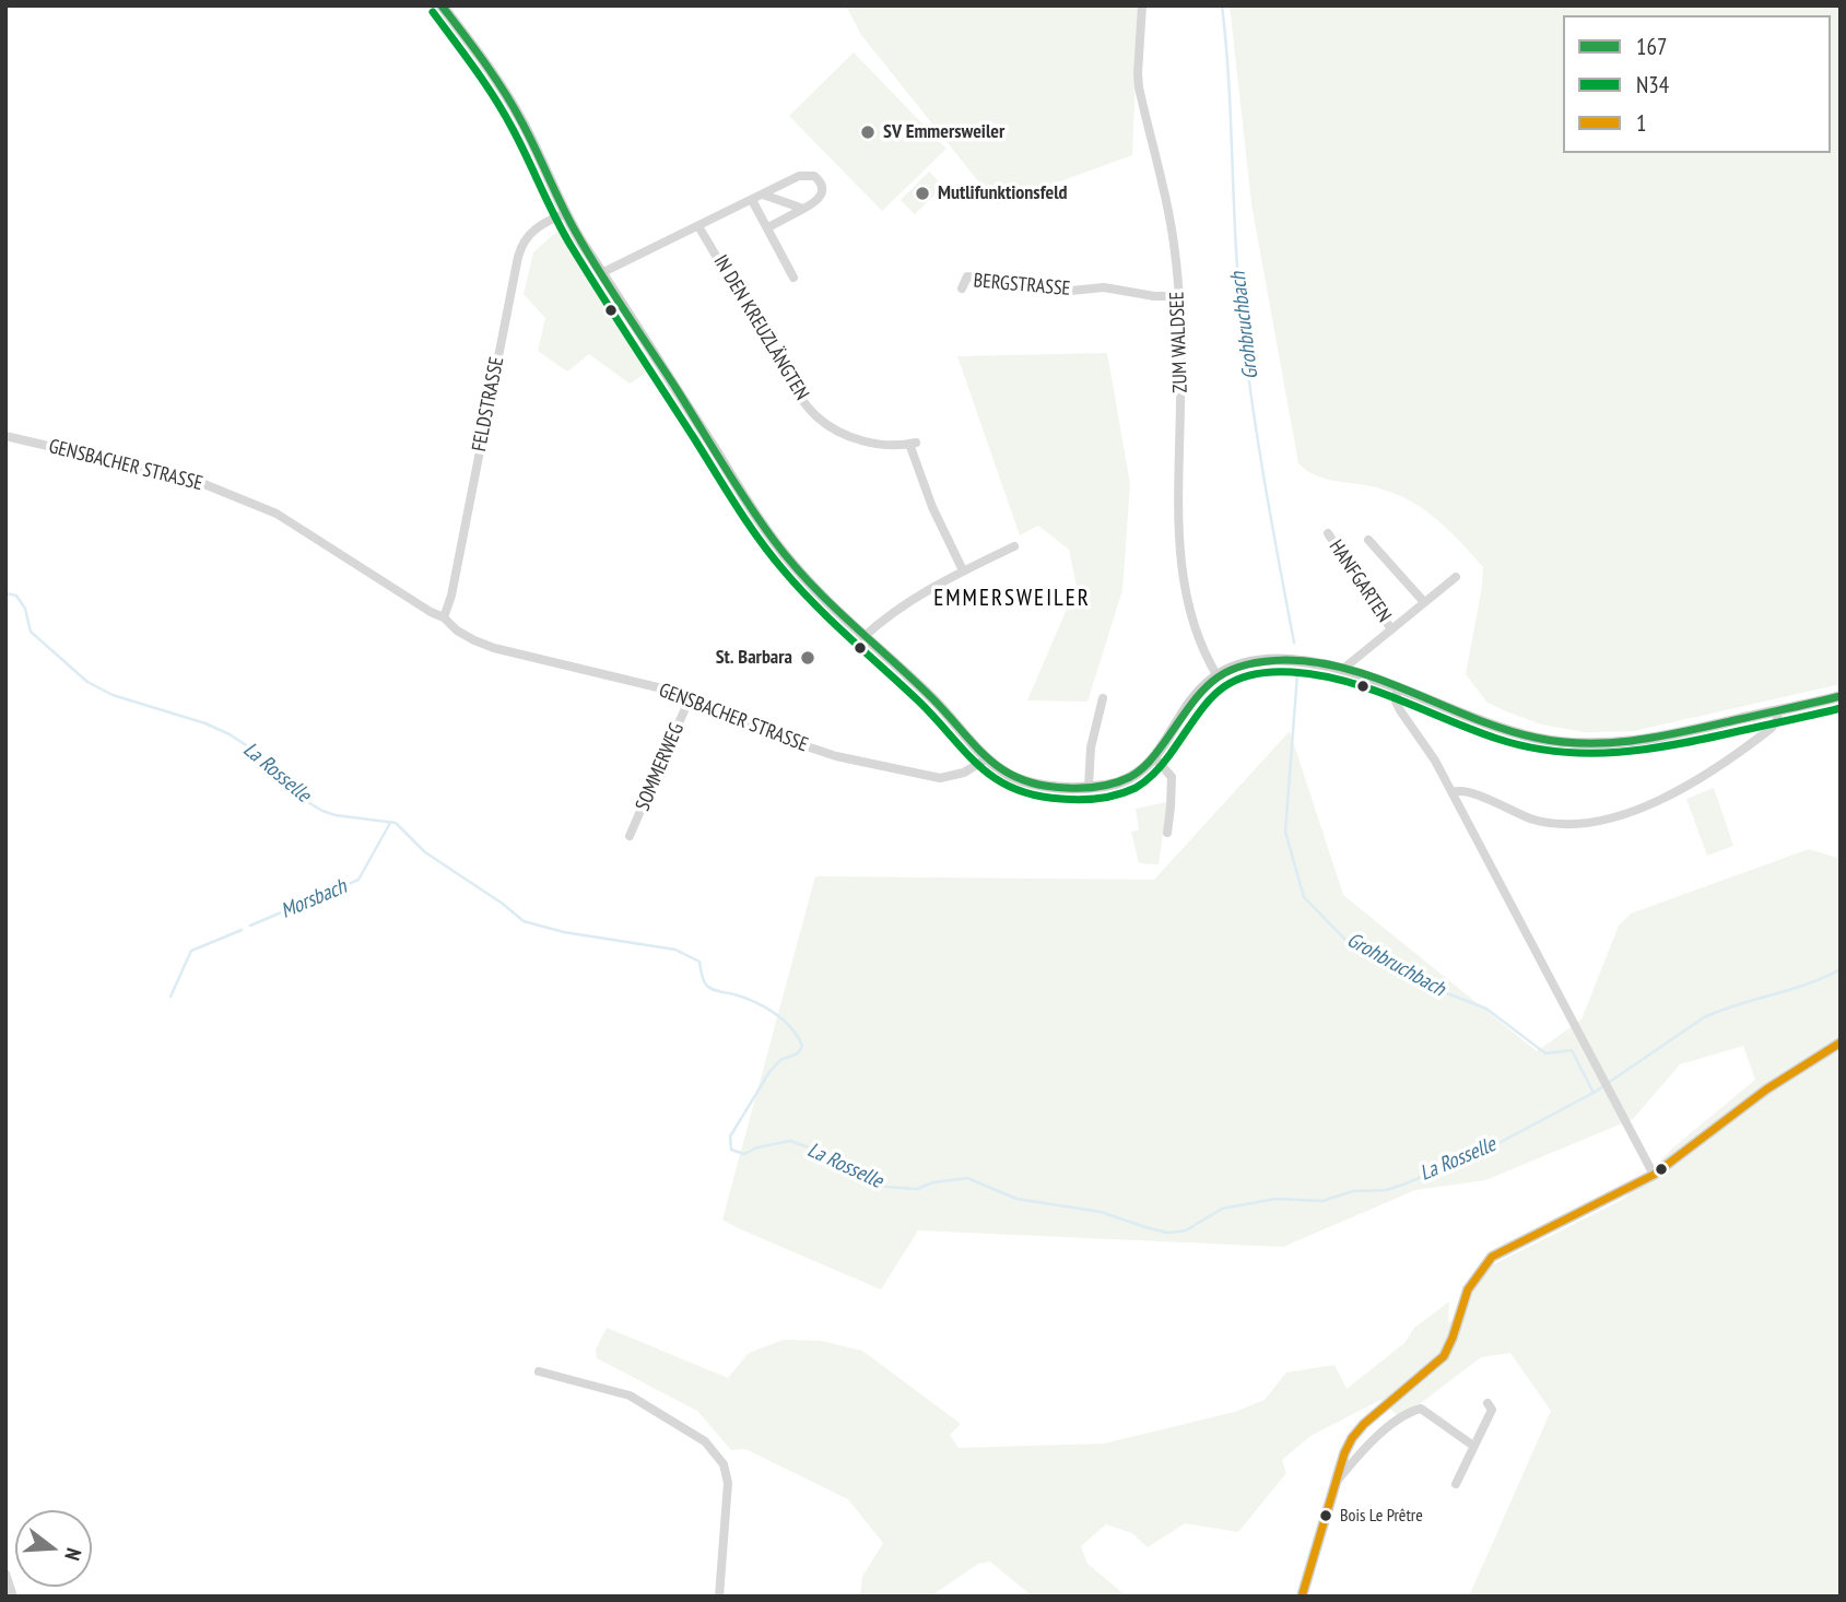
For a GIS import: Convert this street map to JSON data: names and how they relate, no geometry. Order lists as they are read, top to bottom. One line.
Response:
{"streets":{"street":["BERGSTRASSE","IN DEN KREUZLÄNGTEN","ZUM WALDSEE","FELDSTRASSE","GENSBACHER STRASSE","HANFGARTEN","SOMMERWEG"]},"crossings":[["BERGSTRASSE","ZUM WALDSEE"],["FELDSTRASSE","GENSBACHER STRASSE"],["GENSBACHER STRASSE","SOMMERWEG"]],"districts":["EMMERSWEILER"],"water":["Grohbruchbach","La Rosselle","Morsbach"],"places":["SV Emmersweiler","Mutlifunktionsfeld","St. Barbara","Bois Le Prêtre"],"lines":["transit line 167","transit line N34","transit line 1"],"legend":["167","N34","1"],"north":"right"}
